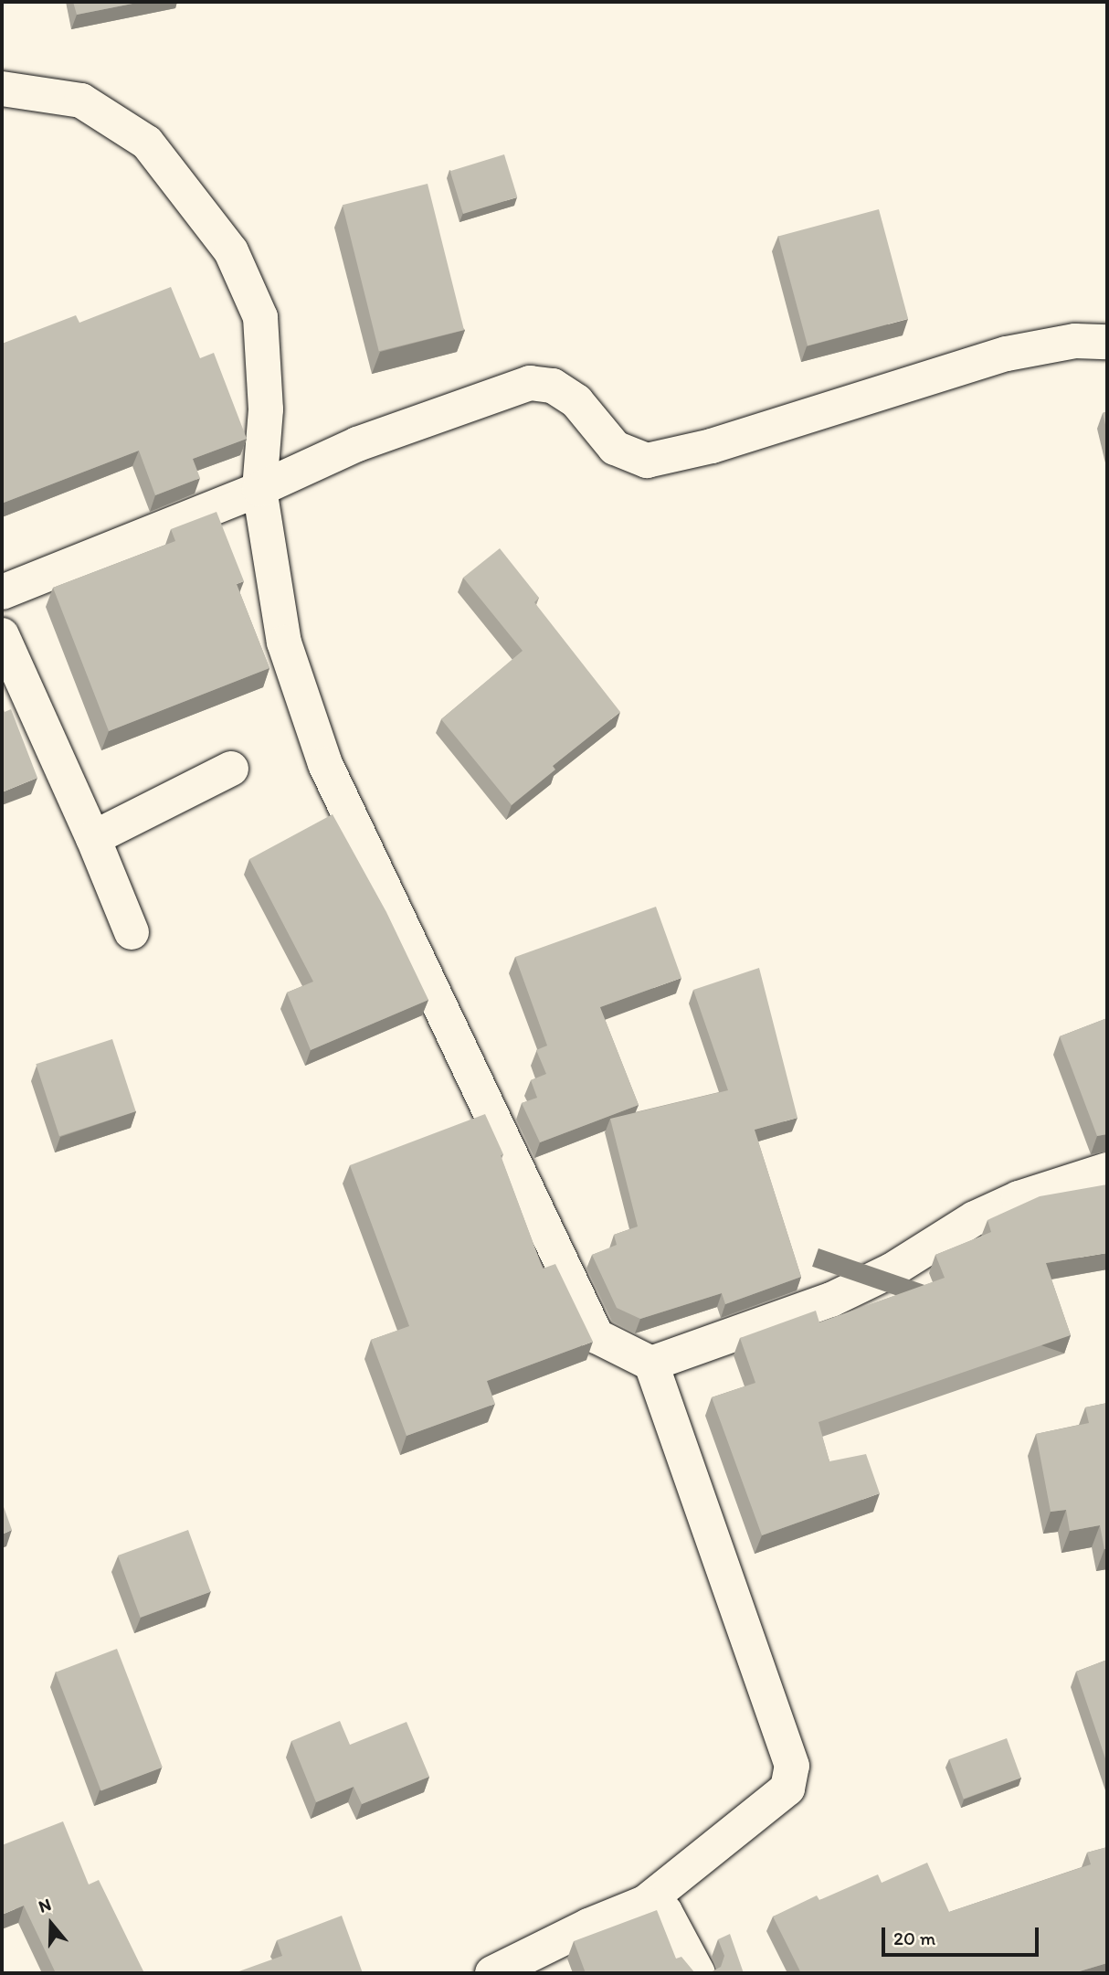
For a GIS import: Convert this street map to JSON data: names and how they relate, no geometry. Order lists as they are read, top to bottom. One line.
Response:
{"scale_bar":"20 m","north":"top"}
